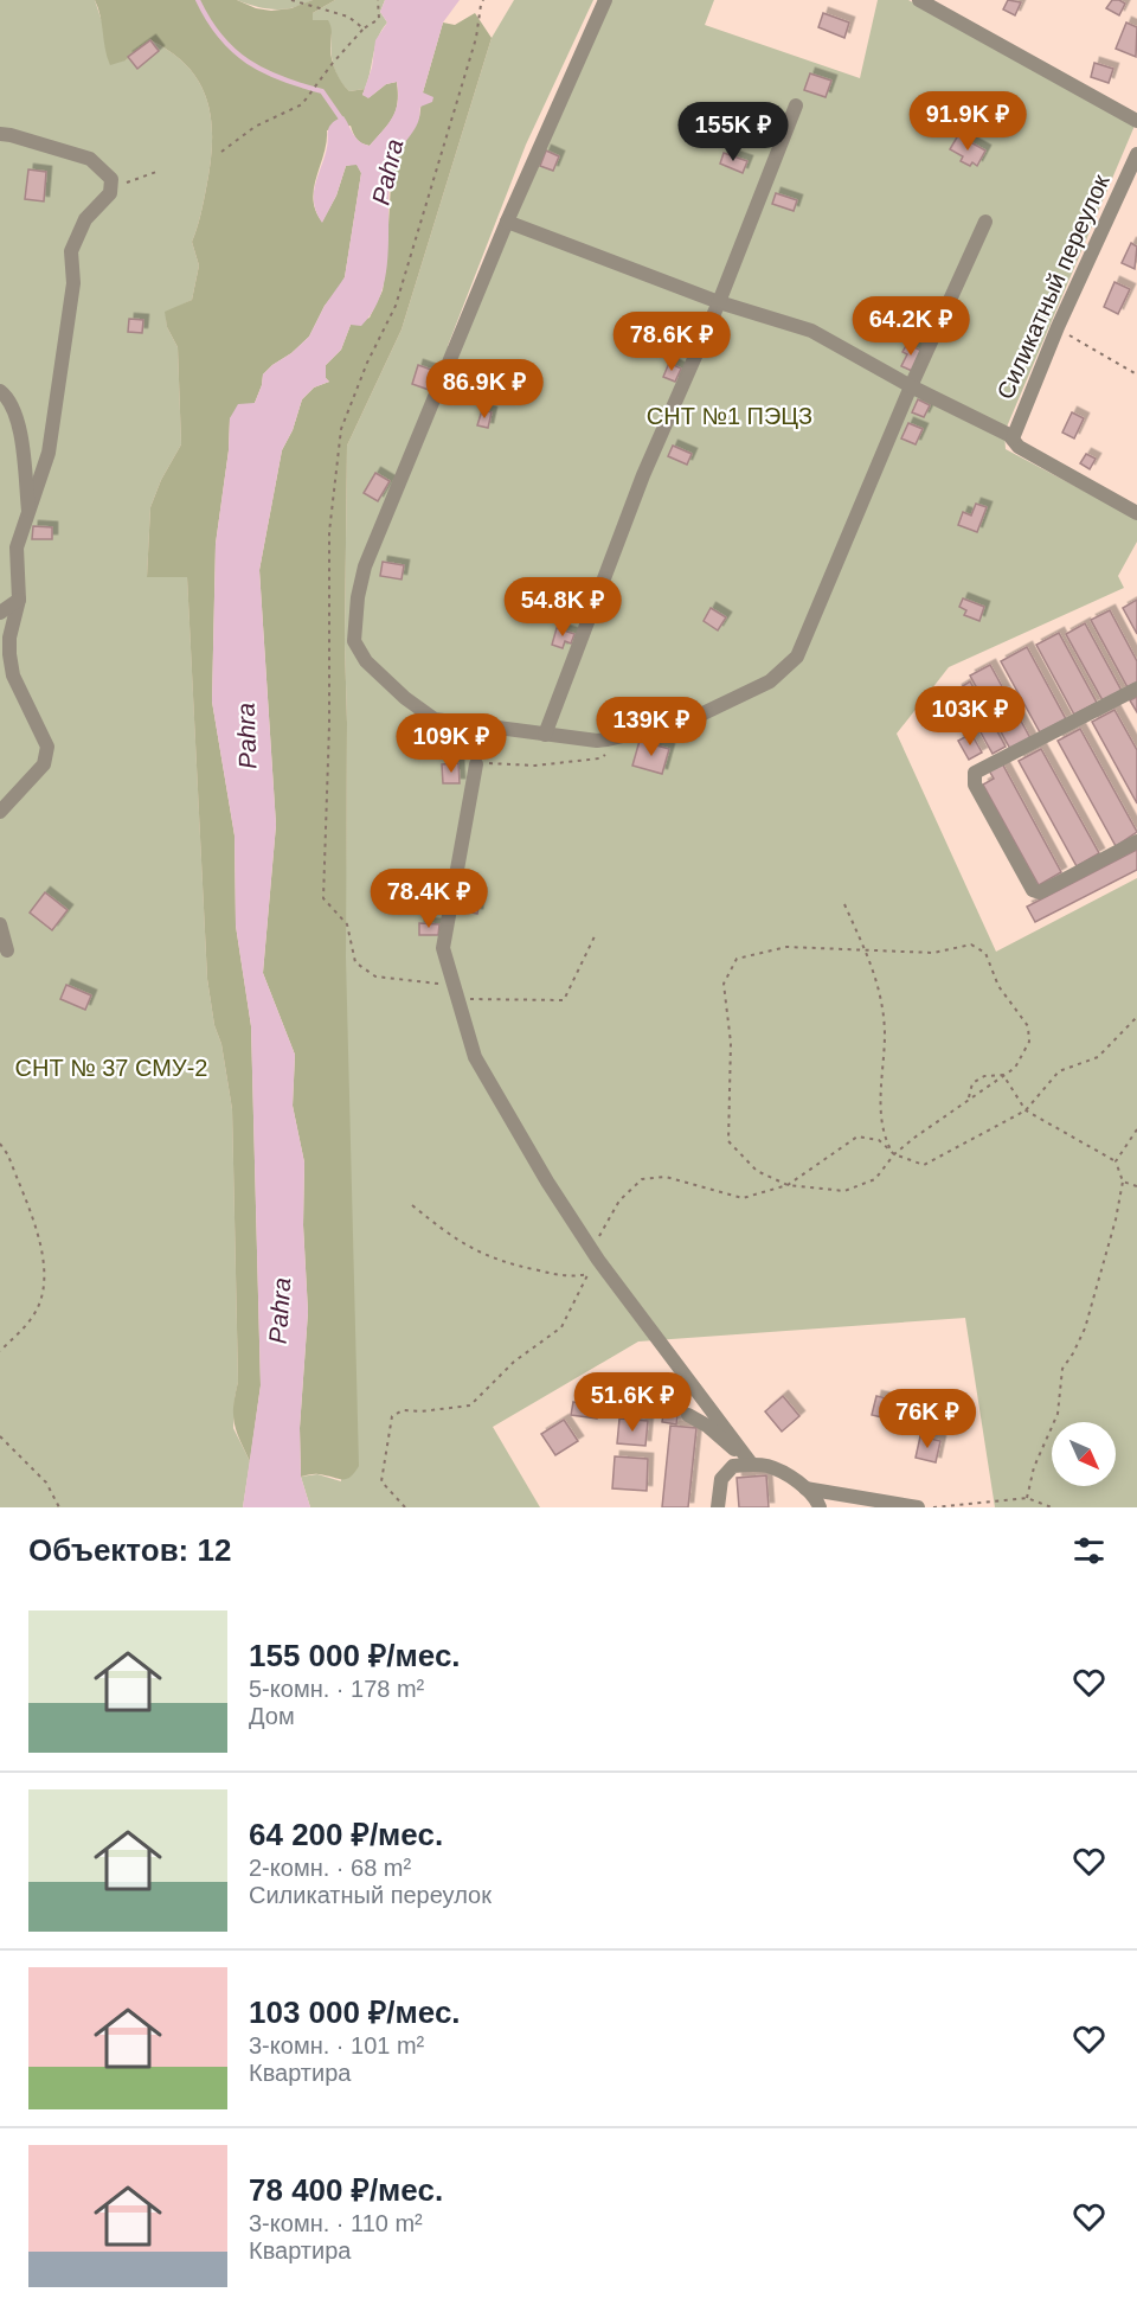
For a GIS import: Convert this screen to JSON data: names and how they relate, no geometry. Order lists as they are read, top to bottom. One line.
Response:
{"streets":{"street":["Силикатный переулок"]},"water":["Pahra"],"parks":["СНТ №1 ПЭЦЗ","СНТ № 37 СМУ-2"],"north":"bottom right","page":{"price":["91.9K ₽","155K ₽","64.2K ₽","78.6K ₽","86.9K ₽","54.8K ₽","103K ₽","139K ₽","109K ₽","78.4K ₽","51.6K ₽","76K ₽"],"heading":"Объектов: 12","list":[{"name":"155 000 ₽/мес.","note":"5-комн. · 178 m² · Дом"},{"name":"64 200 ₽/мес.","note":"2-комн. · 68 m² · Силикатный переулок"},{"name":"103 000 ₽/мес.","note":"3-комн. · 101 m² · Квартира"},{"name":"78 400 ₽/мес.","note":"3-комн. · 110 m² · Квартира"}]}}
